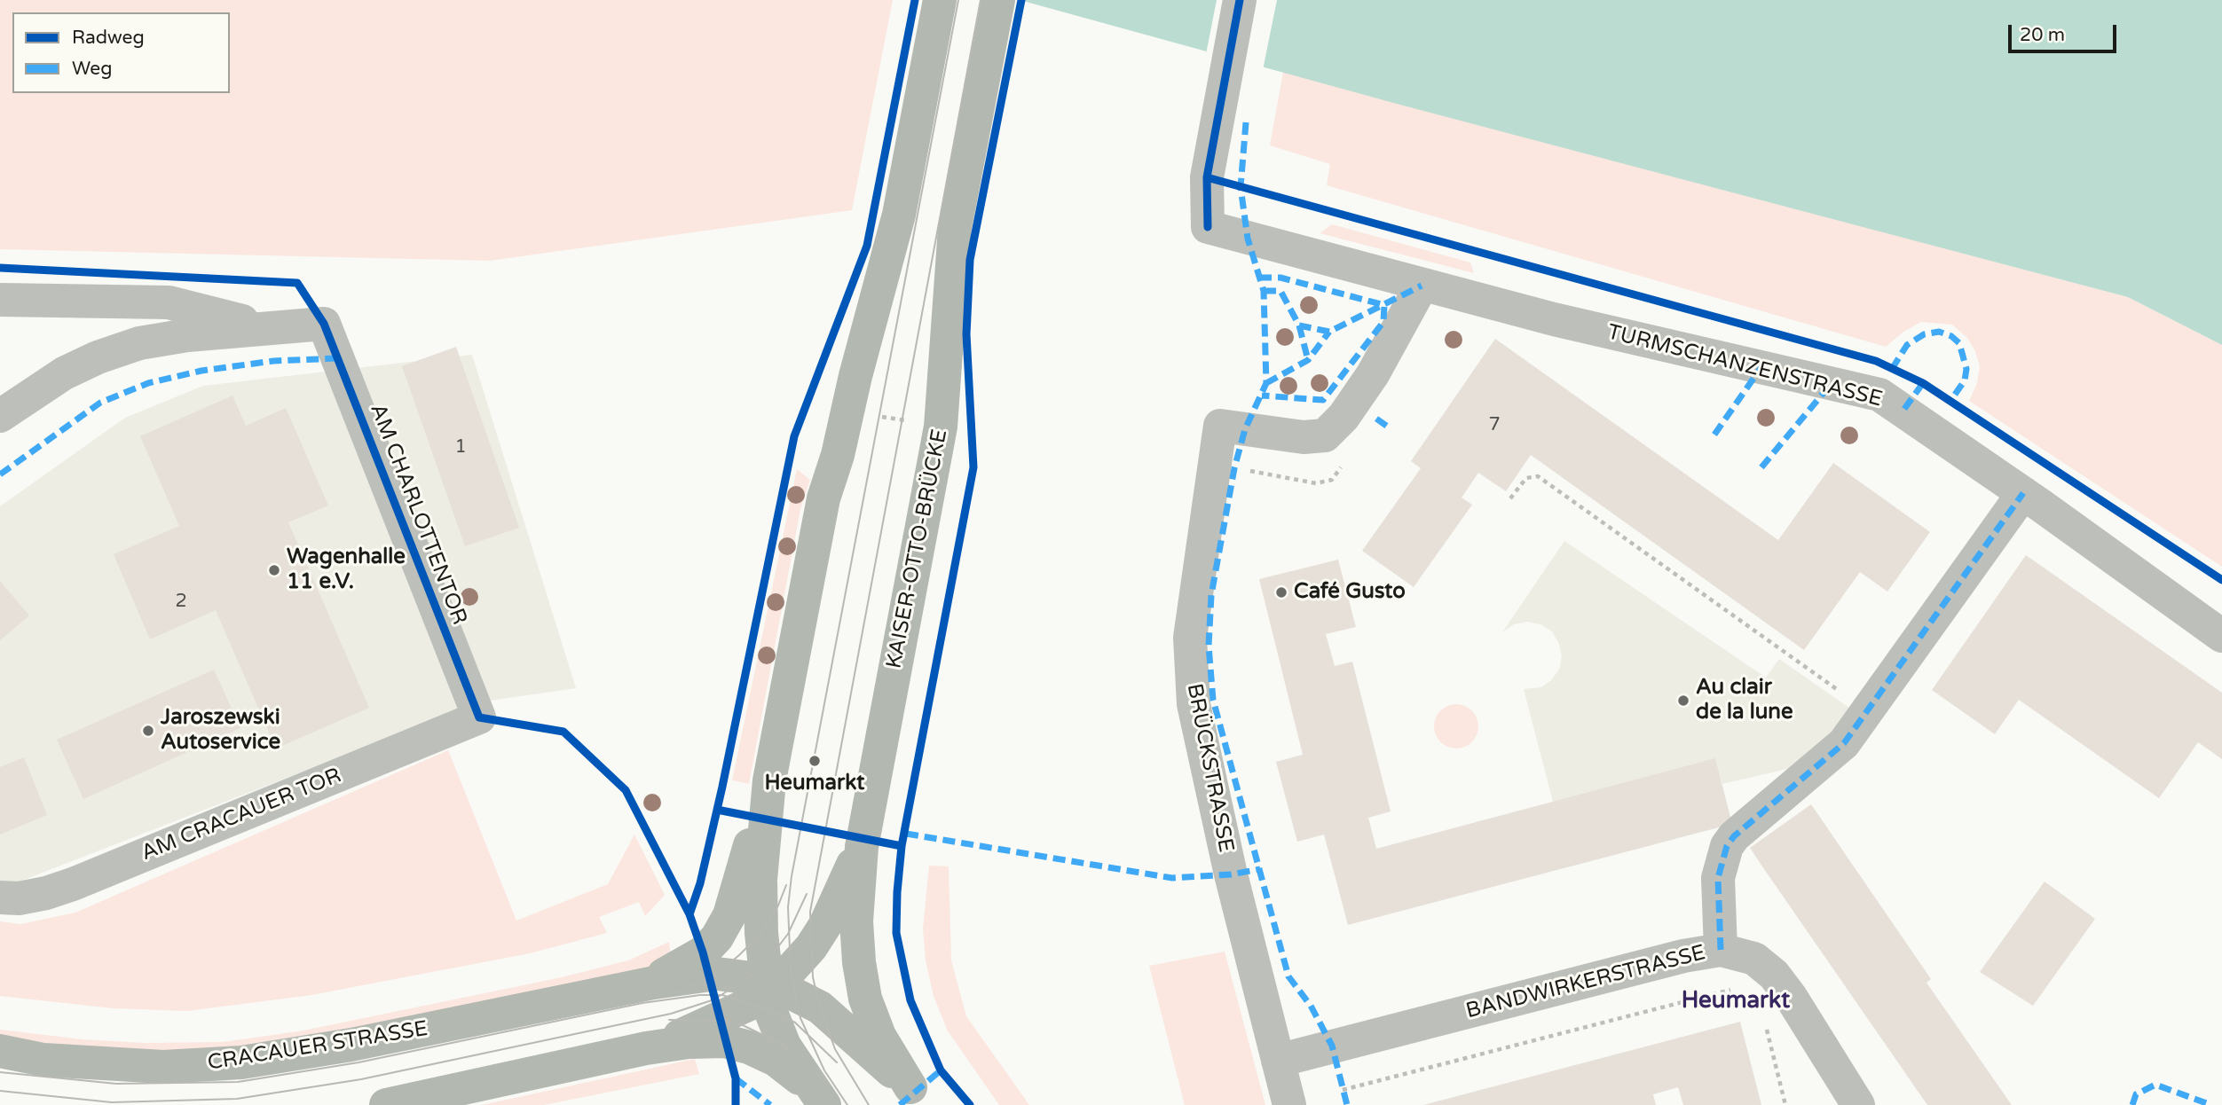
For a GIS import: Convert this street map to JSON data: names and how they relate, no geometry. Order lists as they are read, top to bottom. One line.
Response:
{"streets":{"main road":["KAISER-OTTO-BRÜCKE","CRACAUER STRASSE"],"street":["TURMSCHANZENSTRASSE","AM CHARLOTTENTOR","BRÜCKSTRASSE","AM CRACAUER TOR","BANDWIRKERSTRASSE"]},"crossings":[["TURMSCHANZENSTRASSE","BRÜCKSTRASSE"],["AM CHARLOTTENTOR","AM CRACAUER TOR"],["BRÜCKSTRASSE","BANDWIRKERSTRASSE"]],"districts":["Heumarkt"],"places":["Wagenhalle 11 e.V.","Café Gusto","Au clair de la lune","Jaroszewski Autoservice","Heumarkt"],"house_numbers":["7","1","2"],"legend":["Radweg","Weg"],"scale_bar":"20 m"}
